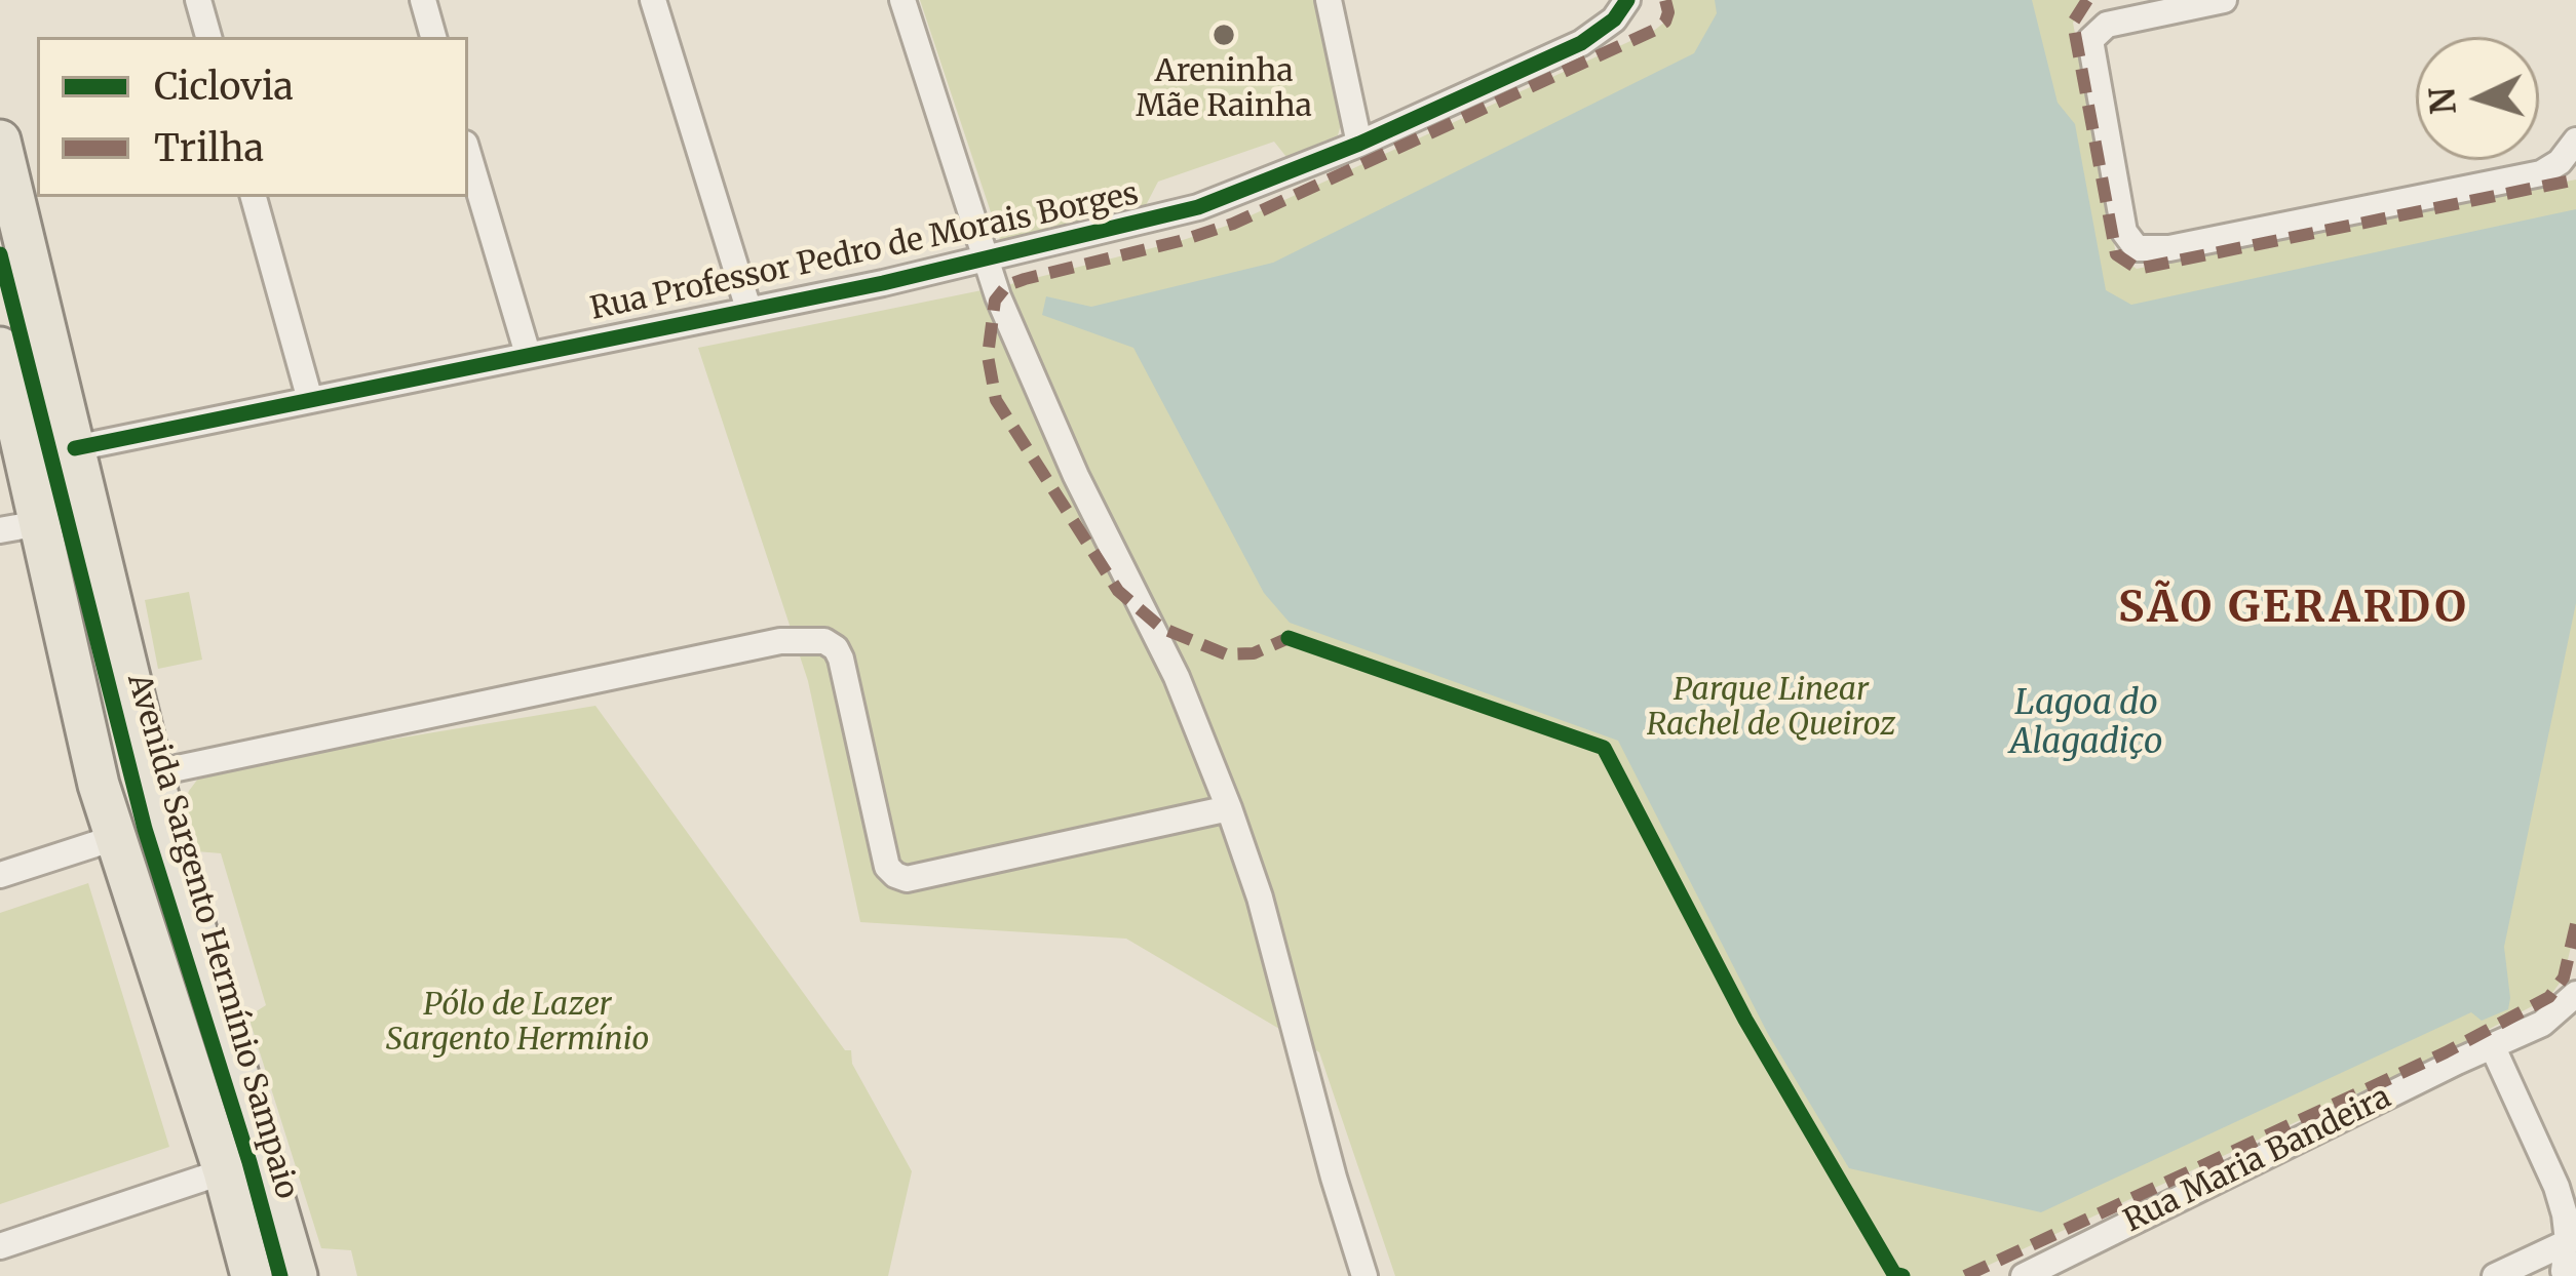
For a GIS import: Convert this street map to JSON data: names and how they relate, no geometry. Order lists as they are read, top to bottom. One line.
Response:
{"streets":{"main road":["Avenida Sargento Hermínio Sampaio"],"street":["Rua Professor Pedro de Morais Borges","Rua Maria Bandeira"]},"crossings":[["Rua Professor Pedro de Morais Borges","Avenida Sargento Hermínio Sampaio"]],"districts":["SÃO GERARDO"],"water":["Lagoa do Alagadiço"],"parks":["Parque Linear Rachel de Queiroz","Pólo de Lazer Sargento Hermínio"],"places":["Areninha Mãe Rainha"],"legend":["Ciclovia","Trilha"],"north":"left"}
